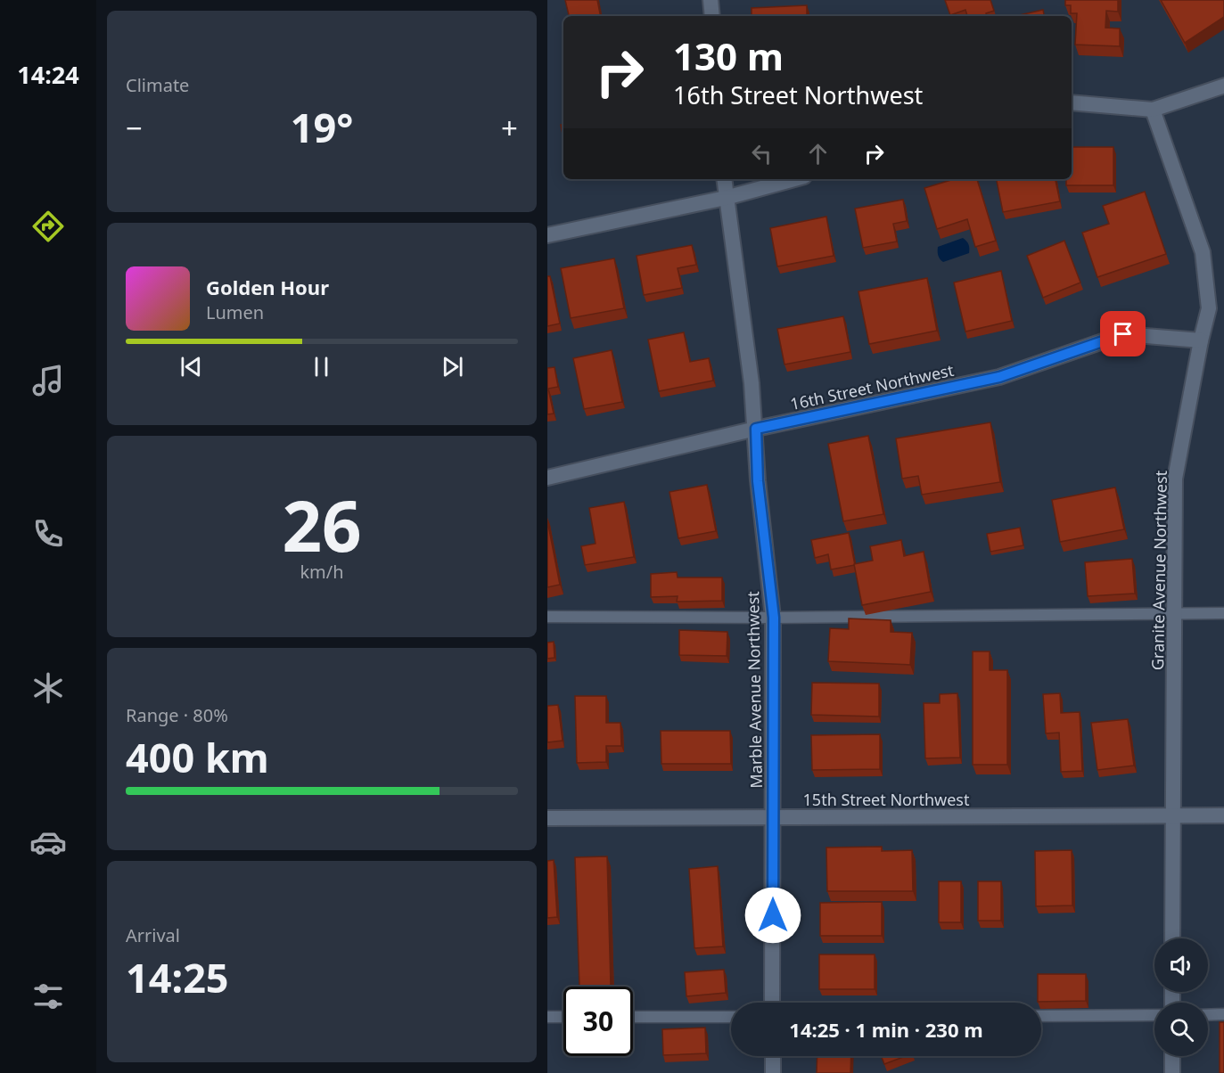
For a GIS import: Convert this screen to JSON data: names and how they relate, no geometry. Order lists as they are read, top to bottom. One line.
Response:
{"streets":{"street":["16th Street Northwest","Granite Avenue Northwest","Marble Avenue Northwest","15th Street Northwest"]},"crossings":[["16th Street Northwest","Granite Avenue Northwest"],["16th Street Northwest","Marble Avenue Northwest"],["Granite Avenue Northwest","15th Street Northwest"],["Marble Avenue Northwest","15th Street Northwest"]],"page":{"tabs":"14:24","tile":["Climate",["26","km/h"],["Range · 80%","400 km"],["Arrival","14:25"]],"turn":["130 m","16th Street Northwest"],"heat":["−","19°","+"],"song":["Golden Hour","Lumen"],"limit":"30","trip":"14:25 · 1 min · 230 m"}}
